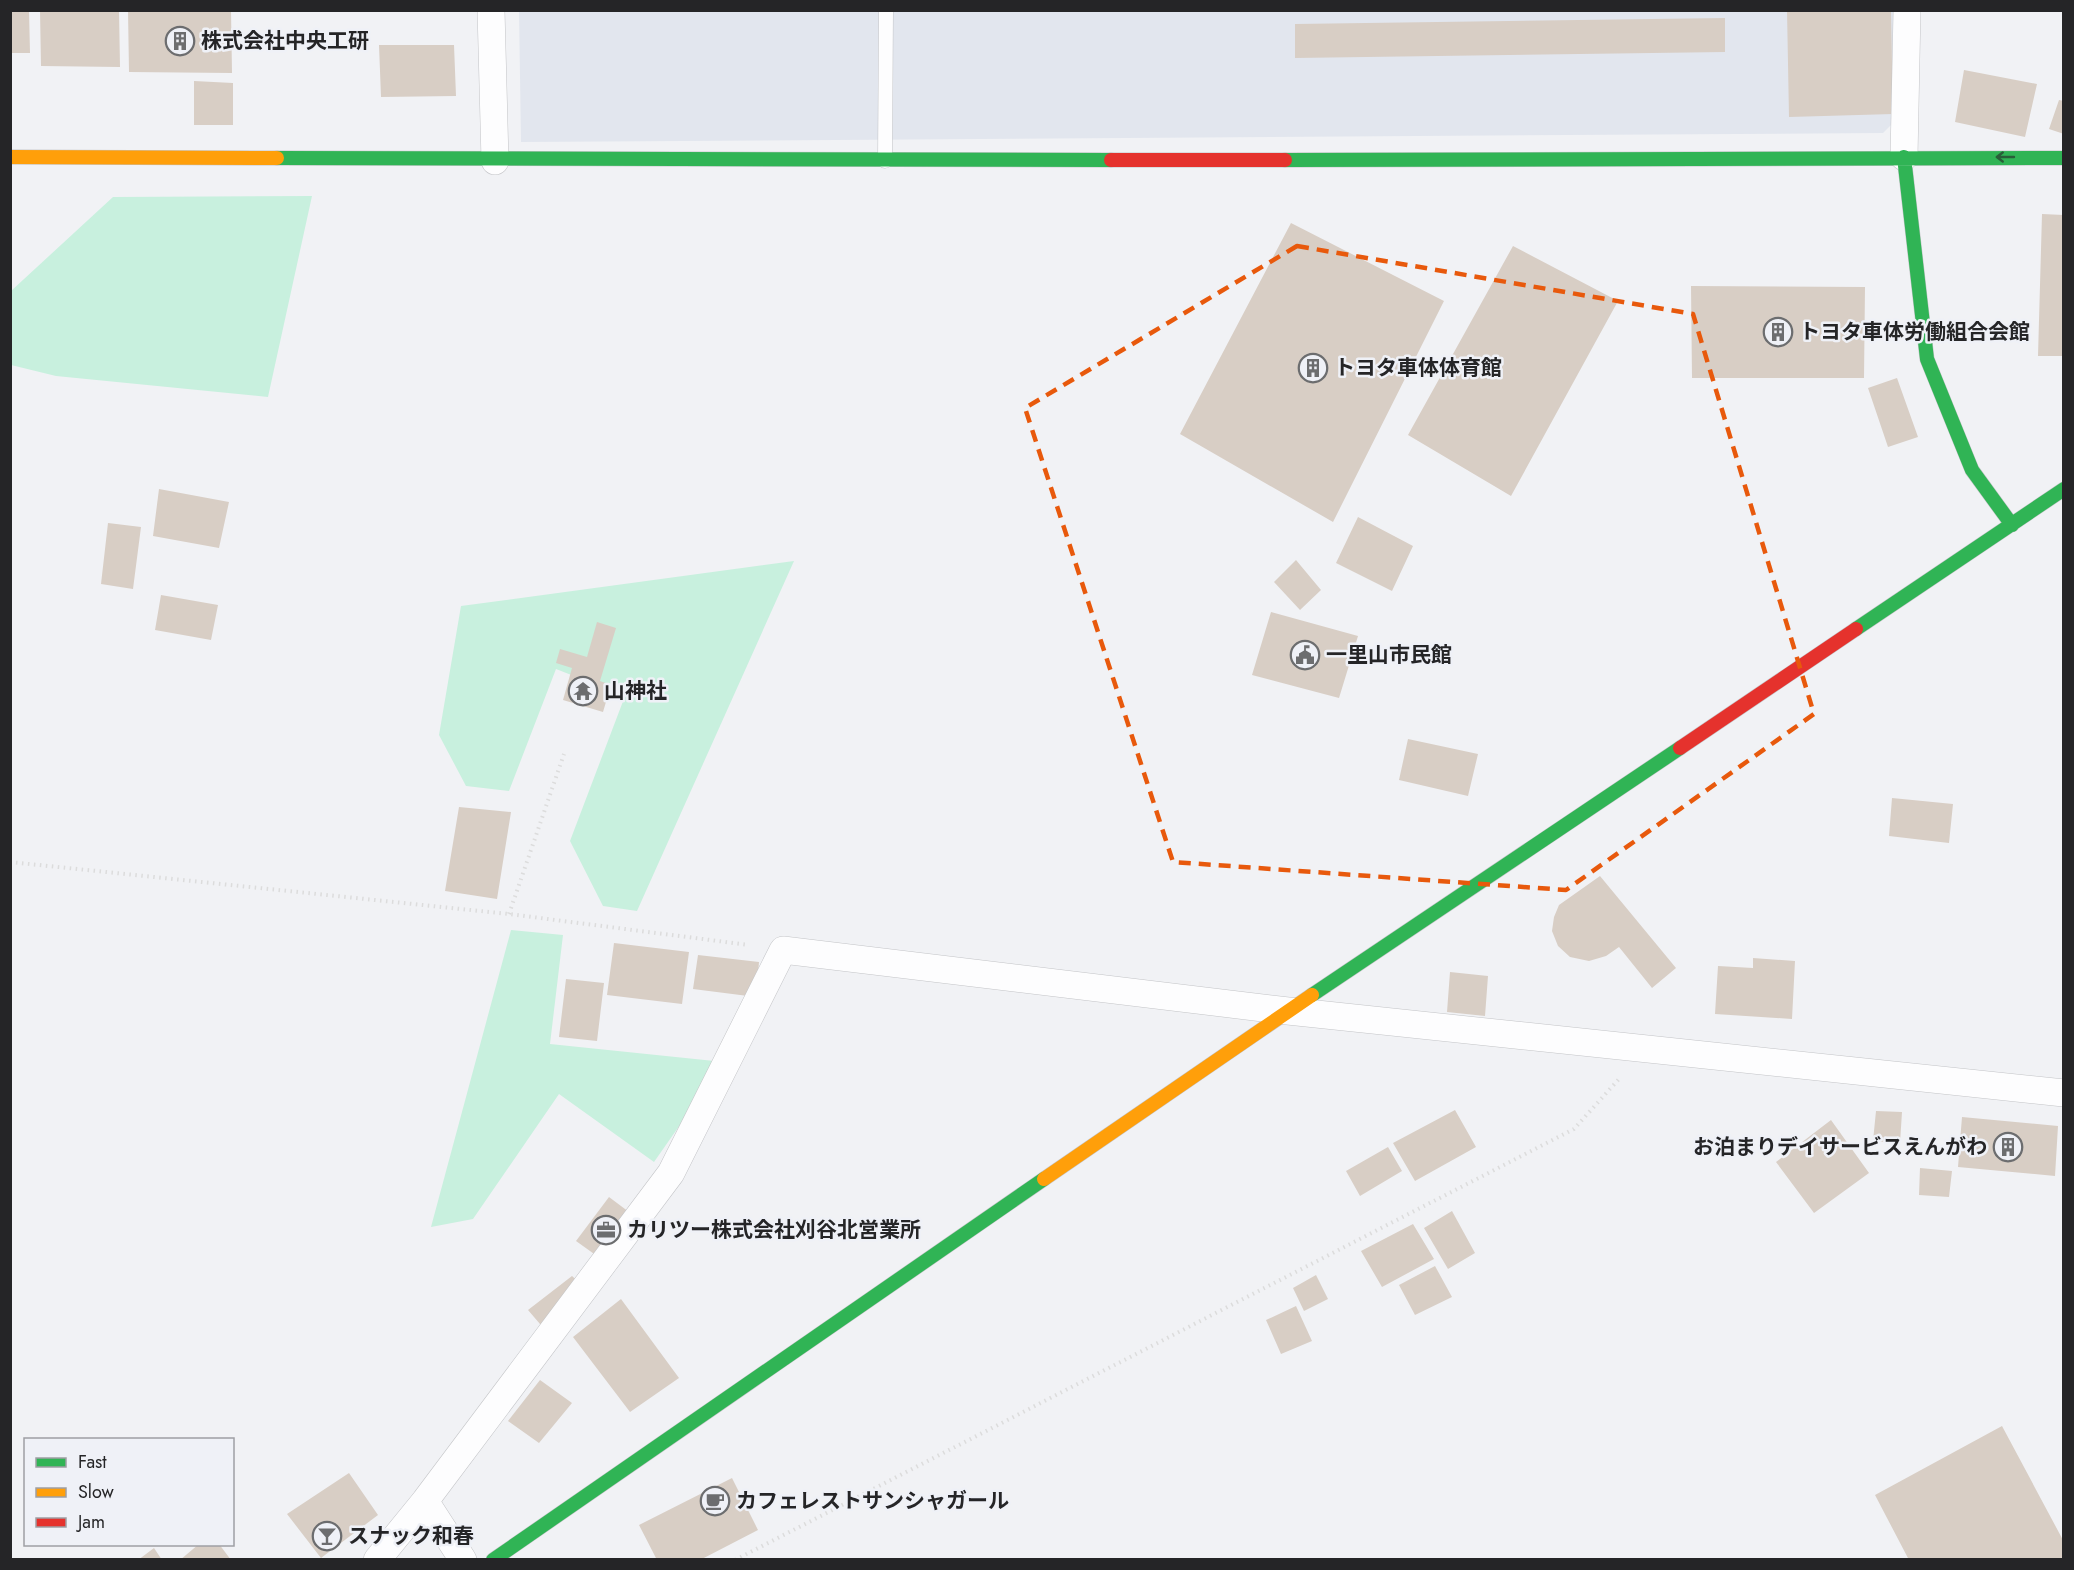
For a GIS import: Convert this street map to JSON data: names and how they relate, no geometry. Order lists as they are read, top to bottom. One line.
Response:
{"places":{"building":["株式会社中央工研","トヨタ車体労働組合会館","トヨタ車体体育館","お泊まりデイサービスえんがわ"],"public building":["一里山市民館"],"temple":["山神社"],"office":["カリツー株式会社刈谷北営業所"],"cafe":["カフェレストサンシャガール"],"bar":["スナック和春"]},"legend":["Fast","Slow","Jam"]}
